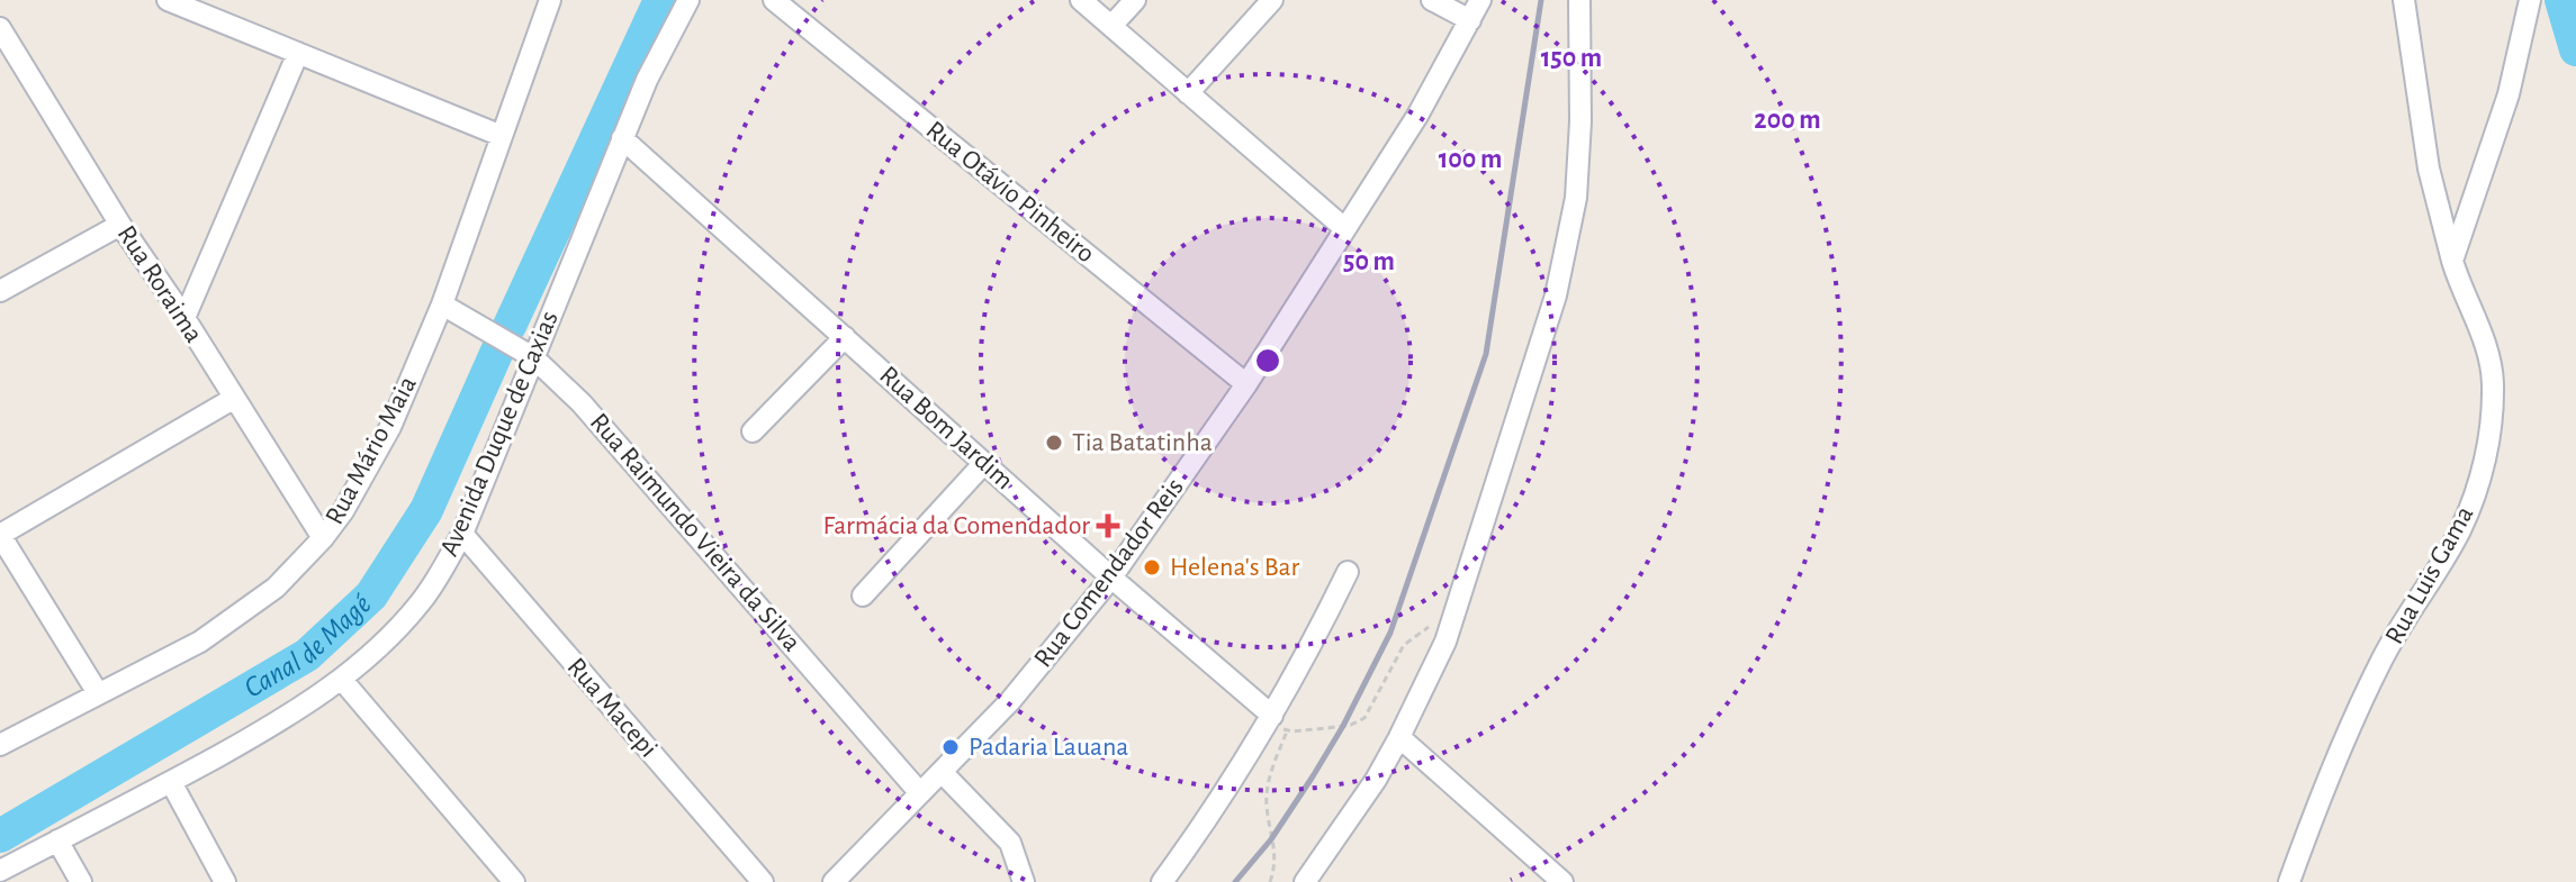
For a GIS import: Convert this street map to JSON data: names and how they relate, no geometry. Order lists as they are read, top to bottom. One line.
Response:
{"streets":{"street":["Rua Otávio Pinheiro","Rua Roraima","Rua Bom Jardim","Avenida Duque de Caxias","Rua Mário Maia","Rua Raimundo Vieira da Silva","Rua Comendador Reis","Rua Luis Gama","Rua Macepi"]},"crossings":[["Rua Otávio Pinheiro","Rua Comendador Reis"],["Rua Roraima","Rua Mário Maia"],["Rua Bom Jardim","Avenida Duque de Caxias"],["Rua Bom Jardim","Rua Comendador Reis"],["Avenida Duque de Caxias","Rua Raimundo Vieira da Silva"],["Avenida Duque de Caxias","Rua Macepi"],["Rua Mário Maia","Rua Raimundo Vieira da Silva"],["Rua Raimundo Vieira da Silva","Rua Comendador Reis"]],"water":["Canal de Magé"],"places":{"other":["Tia Batatinha","Helena's Bar","Padaria Lauana"],"health":["Farmácia da Comendador"]},"rings":["150 m","200 m","100 m","50 m"]}
